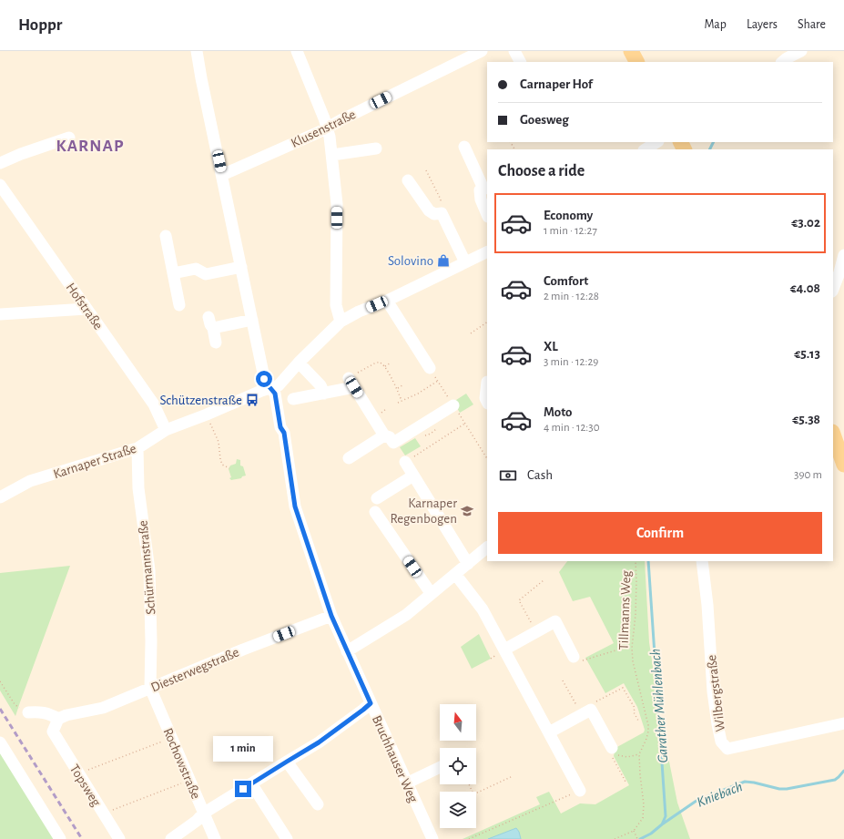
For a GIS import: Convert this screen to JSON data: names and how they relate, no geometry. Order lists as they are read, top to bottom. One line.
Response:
{"streets":{"street":["Klusenstraße","Hofstraße","Karnaper Straße","Schürmannstraße","Diesterwegstraße","Wilbergstraße","Bruchhauser Weg","Rochowstraße","Topsweg"],"path":["Tillmanns Weg"]},"crossings":[["Hofstraße","Karnaper Straße"],["Karnaper Straße","Schürmannstraße"],["Karnaper Straße","Bruchhauser Weg"],["Schürmannstraße","Diesterwegstraße"],["Schürmannstraße","Rochowstraße"],["Diesterwegstraße","Bruchhauser Weg"],["Diesterwegstraße","Rochowstraße"],["Diesterwegstraße","Topsweg"]],"districts":["KARNAP"],"water":["Garather Mühlenbach","Kniebach"],"places":{"shop":["Solovino"],"bus stop":["Schützenstraße"],"school or university":["Karnaper Regenbogen"]},"north":"top","page":{"header":"Hoppr","nav":["Map","Layers","Share"],"banner":["Carnaper Hof","Goesweg"],"heading":"Choose a ride","list":[{"name":"Economy","note":"1 min · 12:27","value":"€3.02"},{"name":"Comfort","note":"2 min · 12:28","value":"€4.08"},{"name":"XL","note":"3 min · 12:29","value":"€5.13"},{"name":"Moto","note":"4 min · 12:30","value":"€5.38"}],"pay":["Cash","390 m"],"buttons":"Confirm","bubble":"1 min"}}
